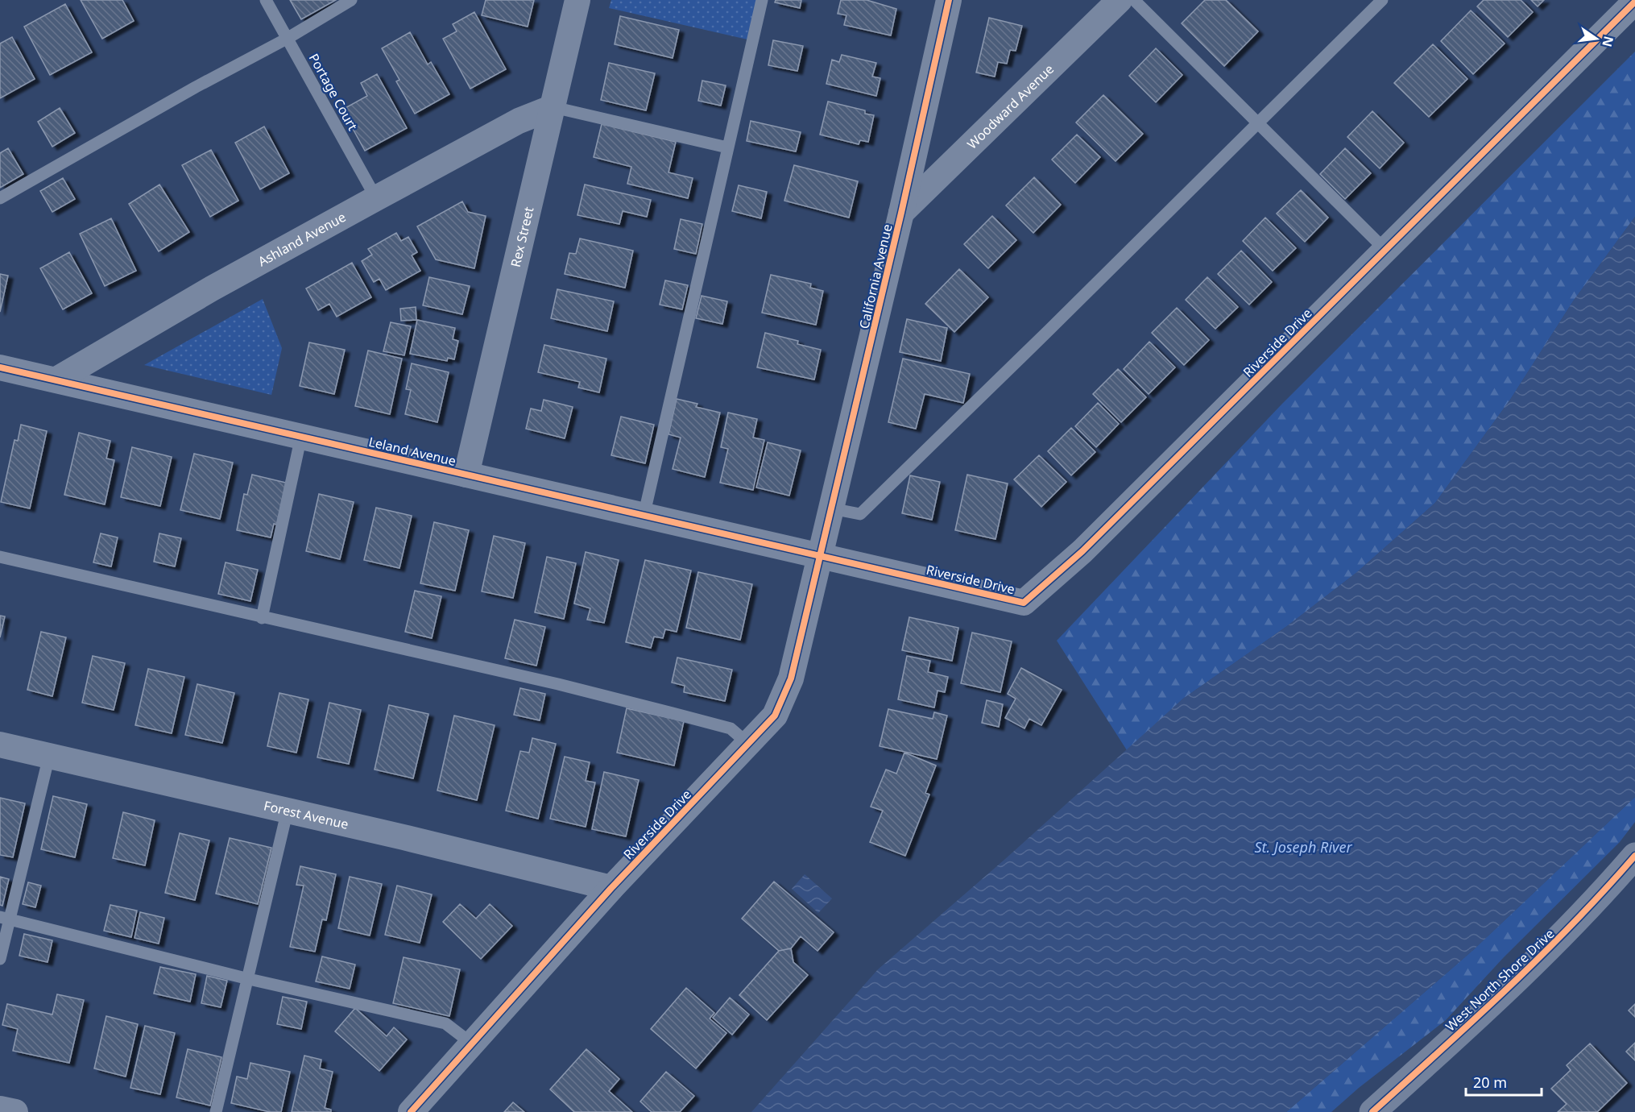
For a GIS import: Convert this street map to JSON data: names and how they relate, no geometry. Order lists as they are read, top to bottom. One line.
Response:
{"streets":{"street":["Woodward Avenue","Rex Street","Ashland Avenue","California Avenue","Riverside Drive","Leland Avenue","Forest Avenue","West North Shore Drive"],"lane":["Portage Court"]},"crossings":[["Portage Court","Ashland Avenue"],["Woodward Avenue","California Avenue"],["Rex Street","Ashland Avenue"],["Rex Street","Leland Avenue"],["Ashland Avenue","Leland Avenue"],["California Avenue","Riverside Drive"],["California Avenue","Leland Avenue"],["Riverside Drive","Leland Avenue"],["Riverside Drive","Forest Avenue"]],"water":["St. Joseph River"],"scale_bar":"20 m","north":"right"}
